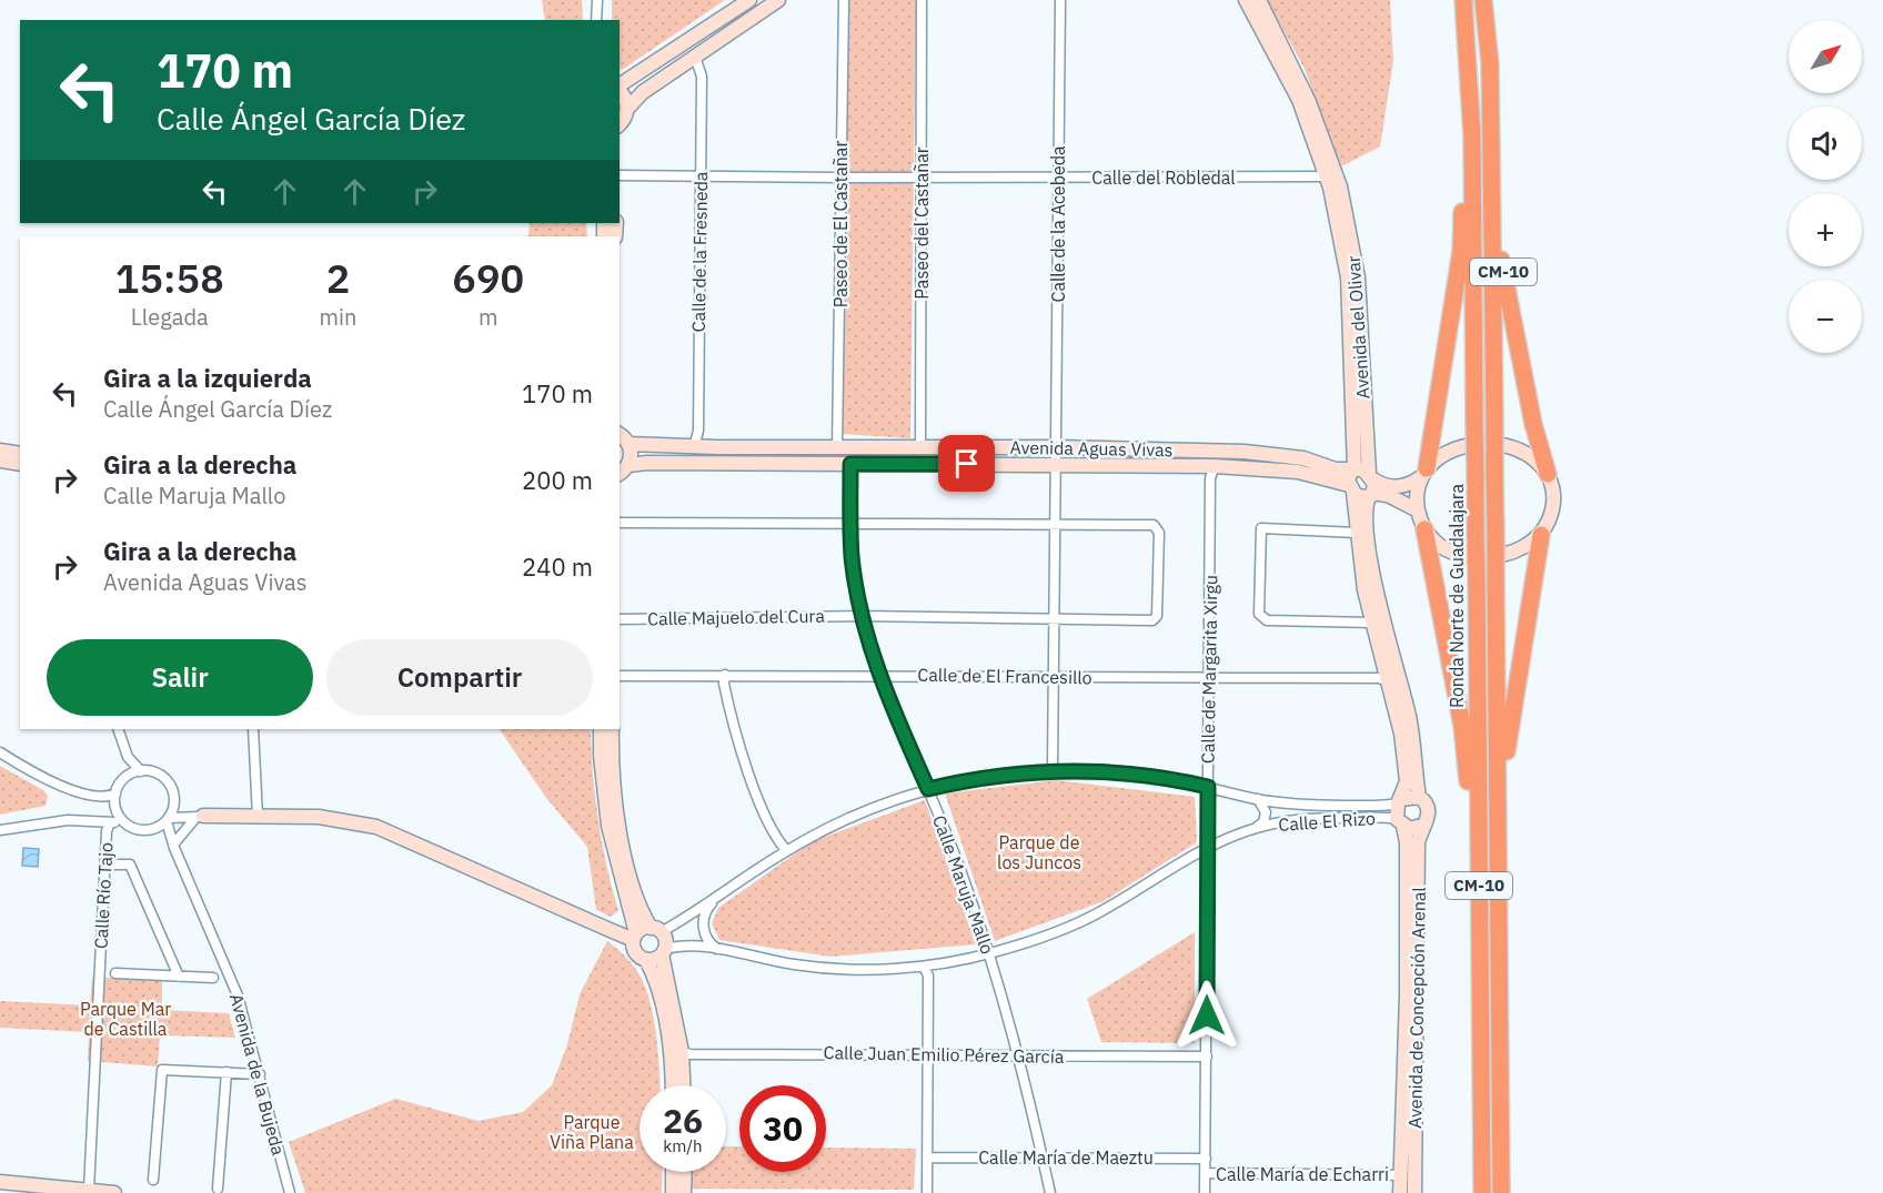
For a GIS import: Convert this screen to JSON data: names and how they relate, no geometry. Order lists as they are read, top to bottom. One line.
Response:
{"streets":{"highway":["CM-10","Ronda Norte de Guadalajara"],"street":["Calle del Robledal","Paseo del Castañar","Paseo de El Castañar","Calle de la Acebeda","Calle de la Fresneda","Avenida del Olivar","Avenida Aguas Vivas","Calle Majuelo del Cura","Calle de Margarita Xirgu","Calle de El Francesillo","Calle El Rizo","Calle Maruja Mallo","Calle Río Tajo","Avenida de Concepción Arenal","Calle Juan Emilio Pérez García","Avenida de la Bujeda","Calle María de Maeztu","Calle María de Echarri"]},"crossings":[["Calle del Robledal","Paseo del Castañar"],["Calle del Robledal","Paseo de El Castañar"],["Calle del Robledal","Calle de la Acebeda"],["Calle del Robledal","Calle de la Fresneda"],["Calle del Robledal","Avenida del Olivar"],["Paseo del Castañar","Avenida Aguas Vivas"],["Paseo de El Castañar","Avenida Aguas Vivas"],["Calle de la Acebeda","Avenida Aguas Vivas"],["Calle de la Acebeda","Calle Majuelo del Cura"],["Calle de la Acebeda","Calle de El Francesillo"],["Calle de la Acebeda","Calle El Rizo"],["Calle de la Fresneda","Avenida Aguas Vivas"],["CM-10","Avenida Aguas Vivas"],["CM-10","Ronda Norte de Guadalajara"],["Avenida del Olivar","Avenida Aguas Vivas"],["Avenida Aguas Vivas","Calle de Margarita Xirgu"],["Avenida Aguas Vivas","Calle Maruja Mallo"],["Calle Majuelo del Cura","Calle Maruja Mallo"],["Calle de Margarita Xirgu","Calle de El Francesillo"],["Calle de Margarita Xirgu","Calle El Rizo"],["Calle de Margarita Xirgu","Calle Juan Emilio Pérez García"],["Calle de Margarita Xirgu","Calle María de Maeztu"],["Calle de Margarita Xirgu","Calle María de Echarri"],["Calle de El Francesillo","Calle Maruja Mallo"],["Calle El Rizo","Calle Maruja Mallo"],["Calle El Rizo","Avenida de Concepción Arenal"],["Calle Maruja Mallo","Calle Juan Emilio Pérez García"],["Calle Maruja Mallo","Calle María de Maeztu"],["Avenida de Concepción Arenal","Calle María de Echarri"]],"parks":["Parque de los Juncos","Parque Mar de Castilla","Parque Viña Plana"],"north":"top right","page":{"map_buttons":["+","−"],"turn":["170 m","Calle Ángel García Díez"],"eta":["15:58","Llegada","2","min","690","m"],"list":[{"name":"Gira a la izquierda","note":"Calle Ángel García Díez","value":"170 m"},{"name":"Gira a la derecha","note":"Calle Maruja Mallo","value":"200 m"},{"name":"Gira a la derecha","note":"Avenida Aguas Vivas","value":"240 m"}],"buttons":["Salir","Compartir"],"speed":"26 km/h","limit":"30"}}
